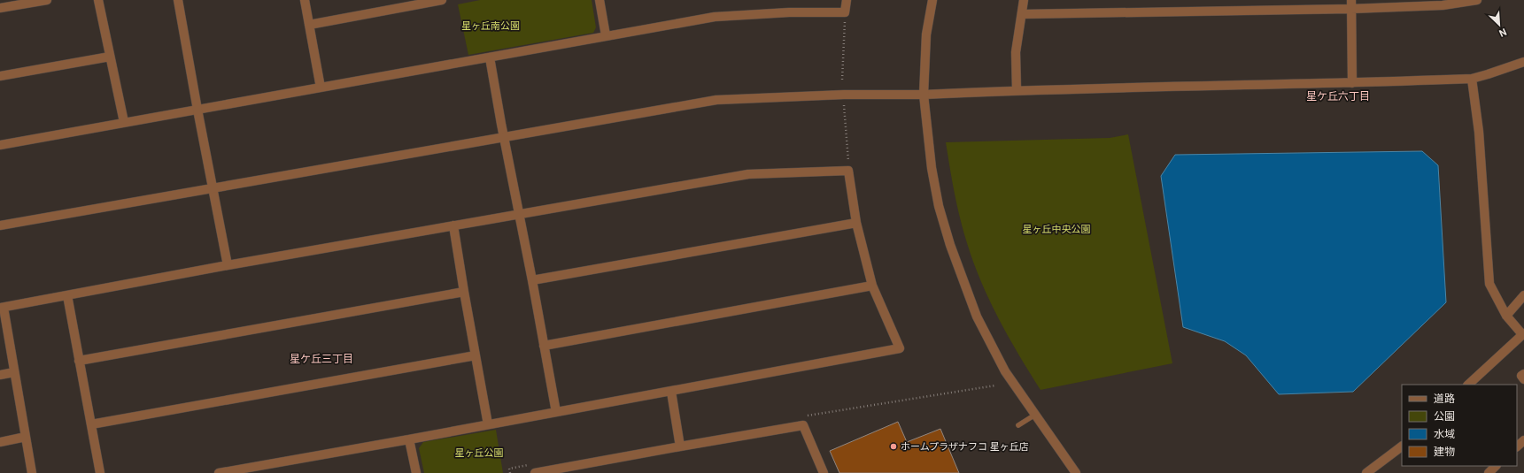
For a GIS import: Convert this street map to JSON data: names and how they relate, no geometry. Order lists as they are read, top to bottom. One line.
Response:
{"districts":["星ケ丘六丁目","星ケ丘三丁目"],"parks":["星ヶ丘南公園","星ヶ丘中央公園","星ヶ丘公園"],"places":["ホームプラザナフコ 星ヶ丘店"],"legend":["道路","公園","水域","建物"],"north":"bottom right"}
